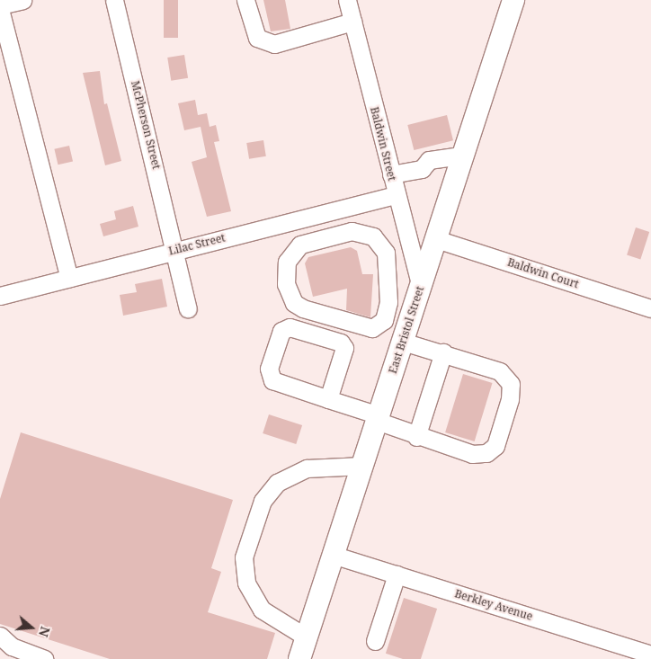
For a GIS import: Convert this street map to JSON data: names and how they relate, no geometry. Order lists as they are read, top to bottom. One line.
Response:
{"streets":{"main road":["East Bristol Street"],"street":["McPherson Street","Baldwin Street","Lilac Street","Baldwin Court","Berkley Avenue"]},"crossings":[["McPherson Street","Lilac Street"],["Baldwin Street","Lilac Street"],["Baldwin Street","East Bristol Street"],["Baldwin Court","East Bristol Street"],["East Bristol Street","Berkley Avenue"]],"north":"right"}
